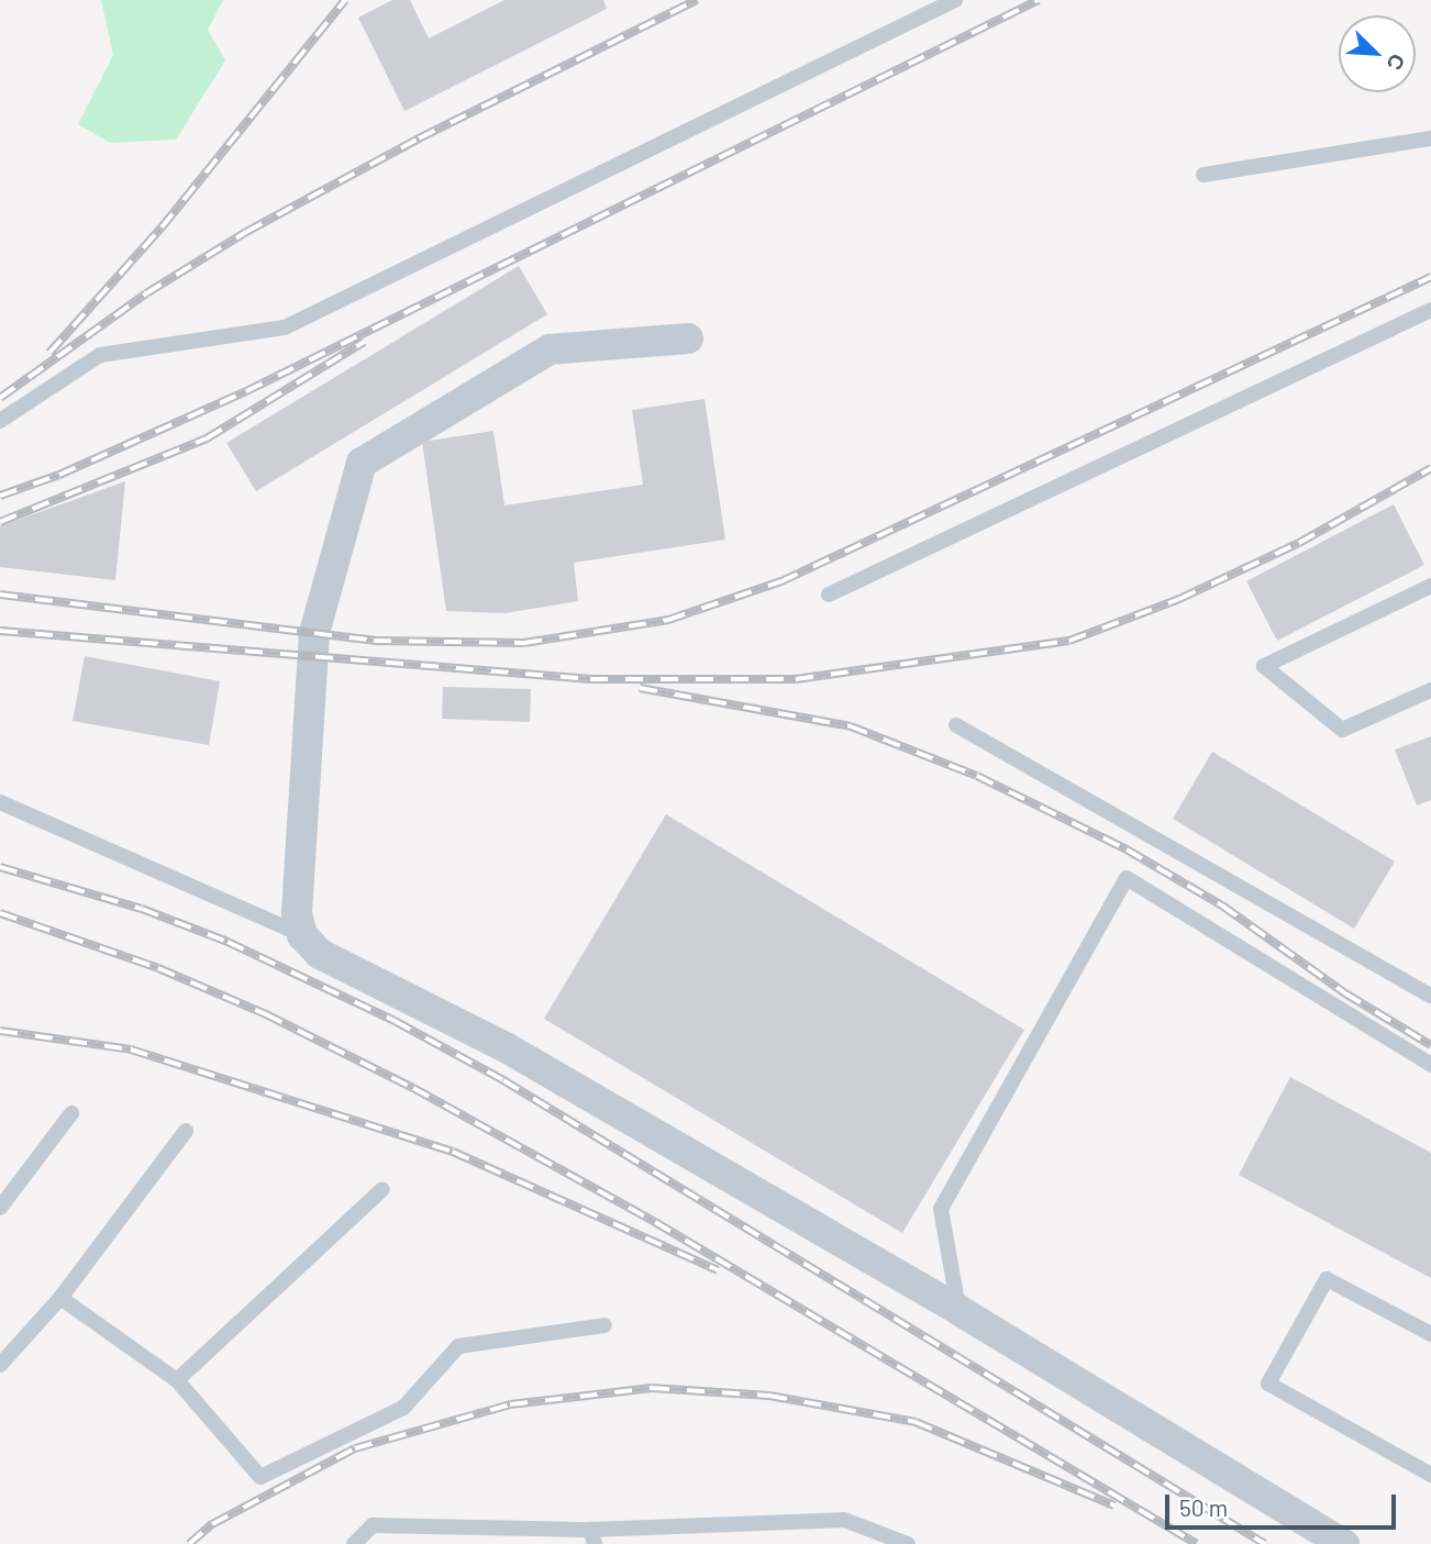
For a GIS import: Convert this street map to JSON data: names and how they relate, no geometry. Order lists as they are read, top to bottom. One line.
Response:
{"scale_bar":"50 m","north":"bottom right"}
